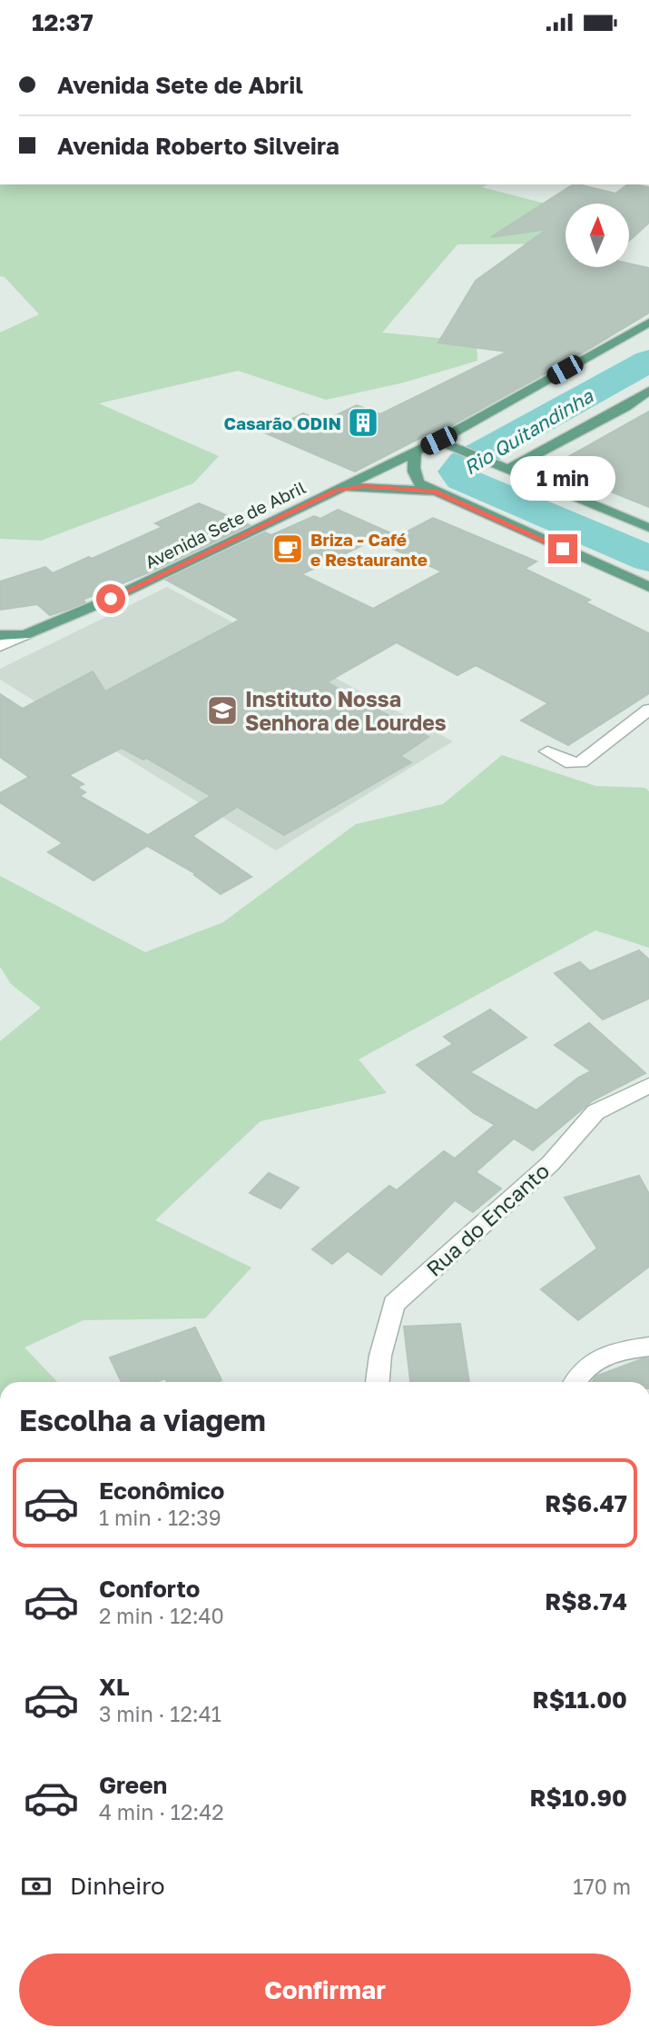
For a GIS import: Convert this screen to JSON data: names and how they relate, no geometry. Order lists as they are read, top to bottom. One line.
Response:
{"streets":{"main road":["Avenida Sete de Abril"],"street":["Rua do Encanto"]},"water":["Rio Quitandinha"],"places":{"building":["Casarão ODIN"],"cafe":["Briza - Café e Restaurante"],"school or university":["Instituto Nossa Senhora de Lourdes"]},"north":"top","page":{"status":"12:37","banner":["Avenida Sete de Abril","Avenida Roberto Silveira"],"bubble":"1 min","heading":"Escolha a viagem","list":[{"name":"Econômico","note":"1 min · 12:39","value":"R$6.47"},{"name":"Conforto","note":"2 min · 12:40","value":"R$8.74"},{"name":"XL","note":"3 min · 12:41","value":"R$11.00"},{"name":"Green","note":"4 min · 12:42","value":"R$10.90"}],"pay":["Dinheiro","170 m"],"buttons":"Confirmar"}}
